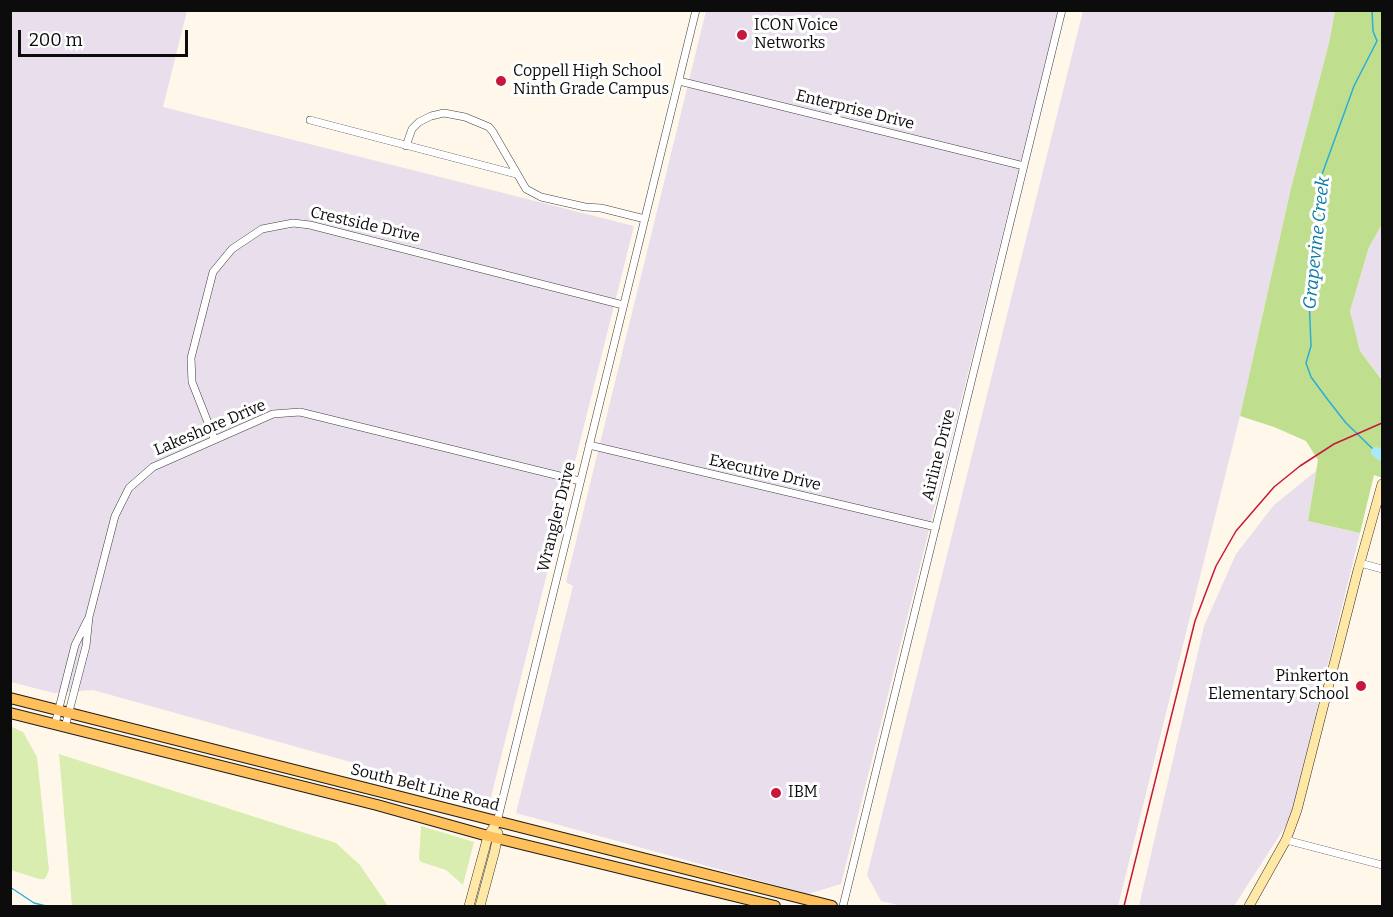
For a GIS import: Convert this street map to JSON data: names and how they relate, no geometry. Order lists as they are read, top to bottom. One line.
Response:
{"streets":{"main road":["South Belt Line Road"],"street":["Enterprise Drive","Crestside Drive","Lakeshore Drive","Airline Drive","Executive Drive","Wrangler Drive"]},"crossings":[["Enterprise Drive","Airline Drive"],["Enterprise Drive","Wrangler Drive"],["Crestside Drive","Lakeshore Drive"],["Crestside Drive","Wrangler Drive"],["Lakeshore Drive","Wrangler Drive"],["Lakeshore Drive","South Belt Line Road"],["Airline Drive","Executive Drive"],["Executive Drive","Wrangler Drive"],["Wrangler Drive","South Belt Line Road"]],"water":["Grapevine Creek"],"places":["ICON Voice Networks","Coppell High School Ninth Grade Campus","Pinkerton Elementary School","IBM"],"scale_bar":"200 m"}
